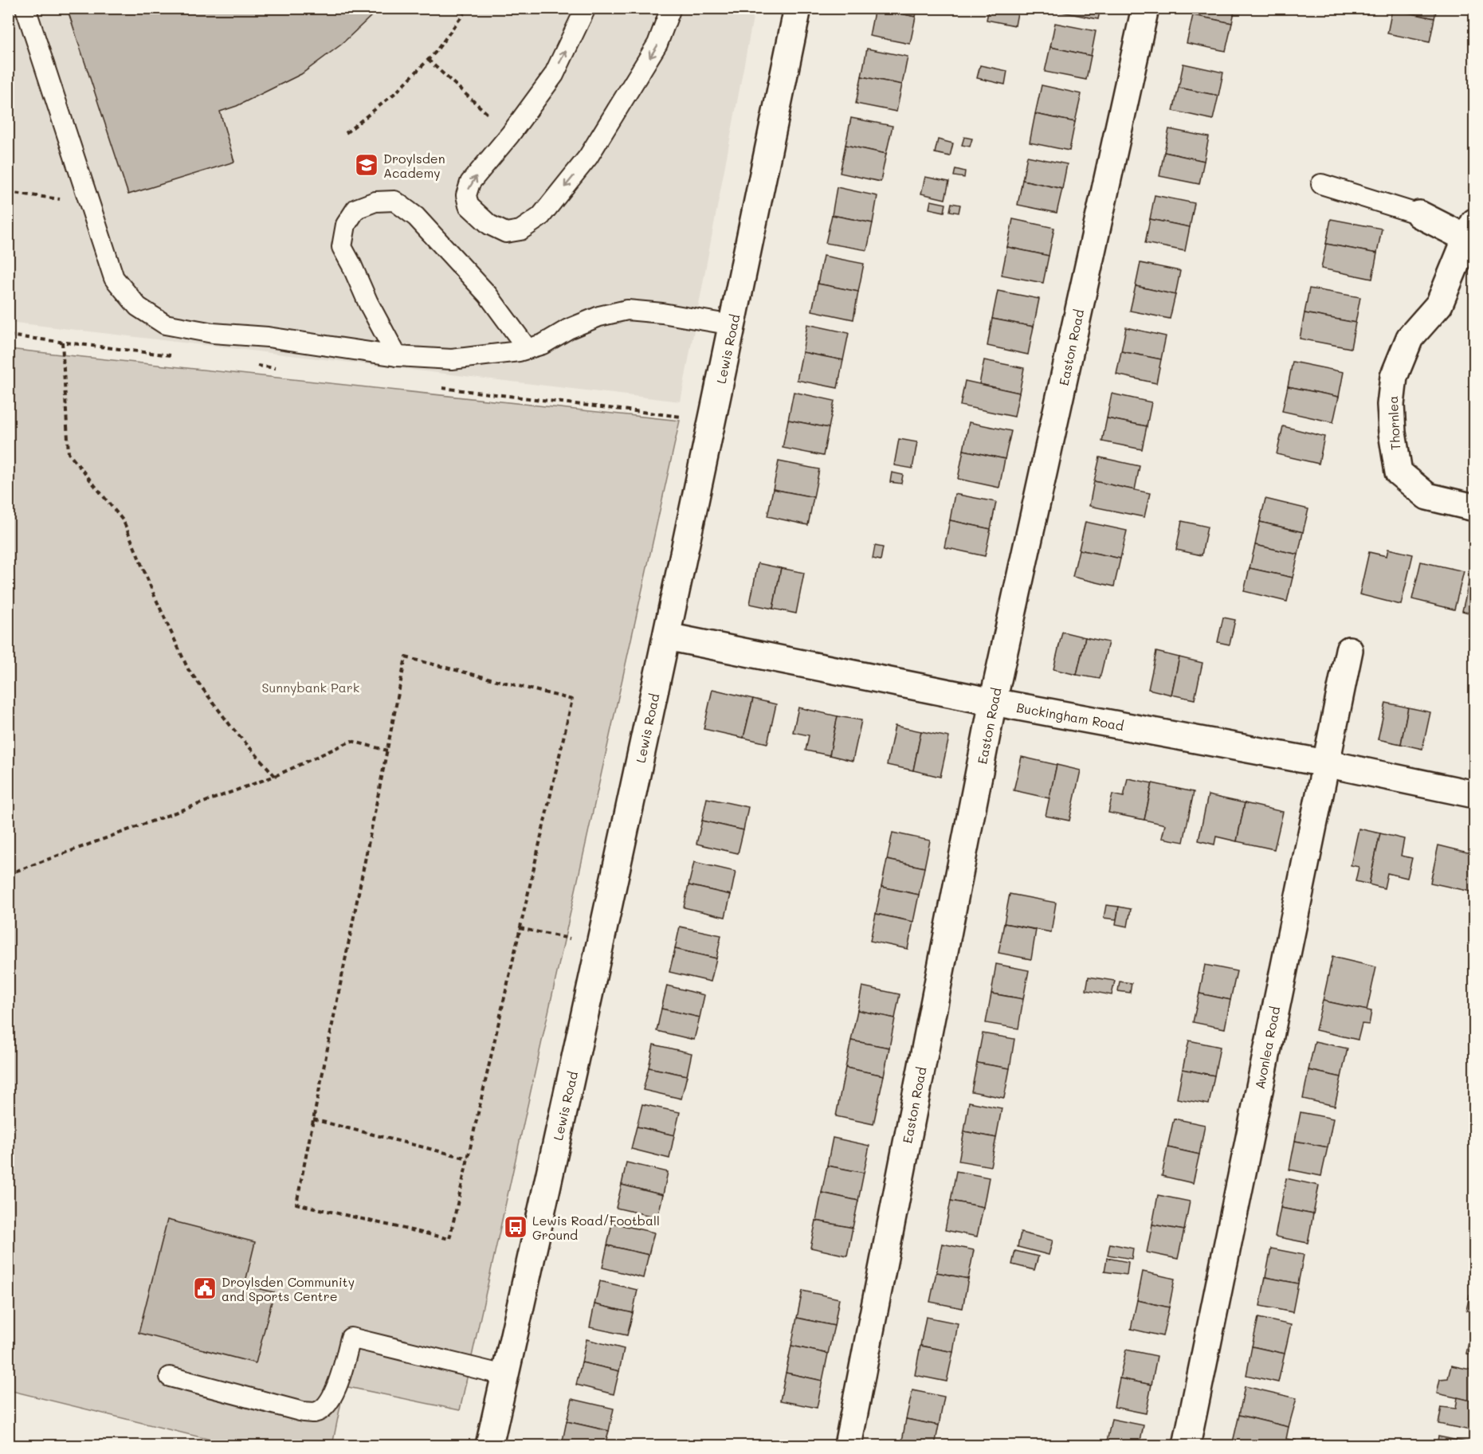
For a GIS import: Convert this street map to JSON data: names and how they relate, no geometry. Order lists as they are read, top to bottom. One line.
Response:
{"streets":{"street":["Easton Road","Lewis Road","Thornlea","Buckingham Road","Avonlea Road"]},"crossings":[["Easton Road","Buckingham Road"],["Lewis Road","Buckingham Road"],["Buckingham Road","Avonlea Road"]],"parks":["Sunnybank Park"],"places":{"school or university":["Droylsden Academy"],"bus stop":["Lewis Road/Football Ground"],"public building":["Droylsden Community and Sports Centre"]}}
